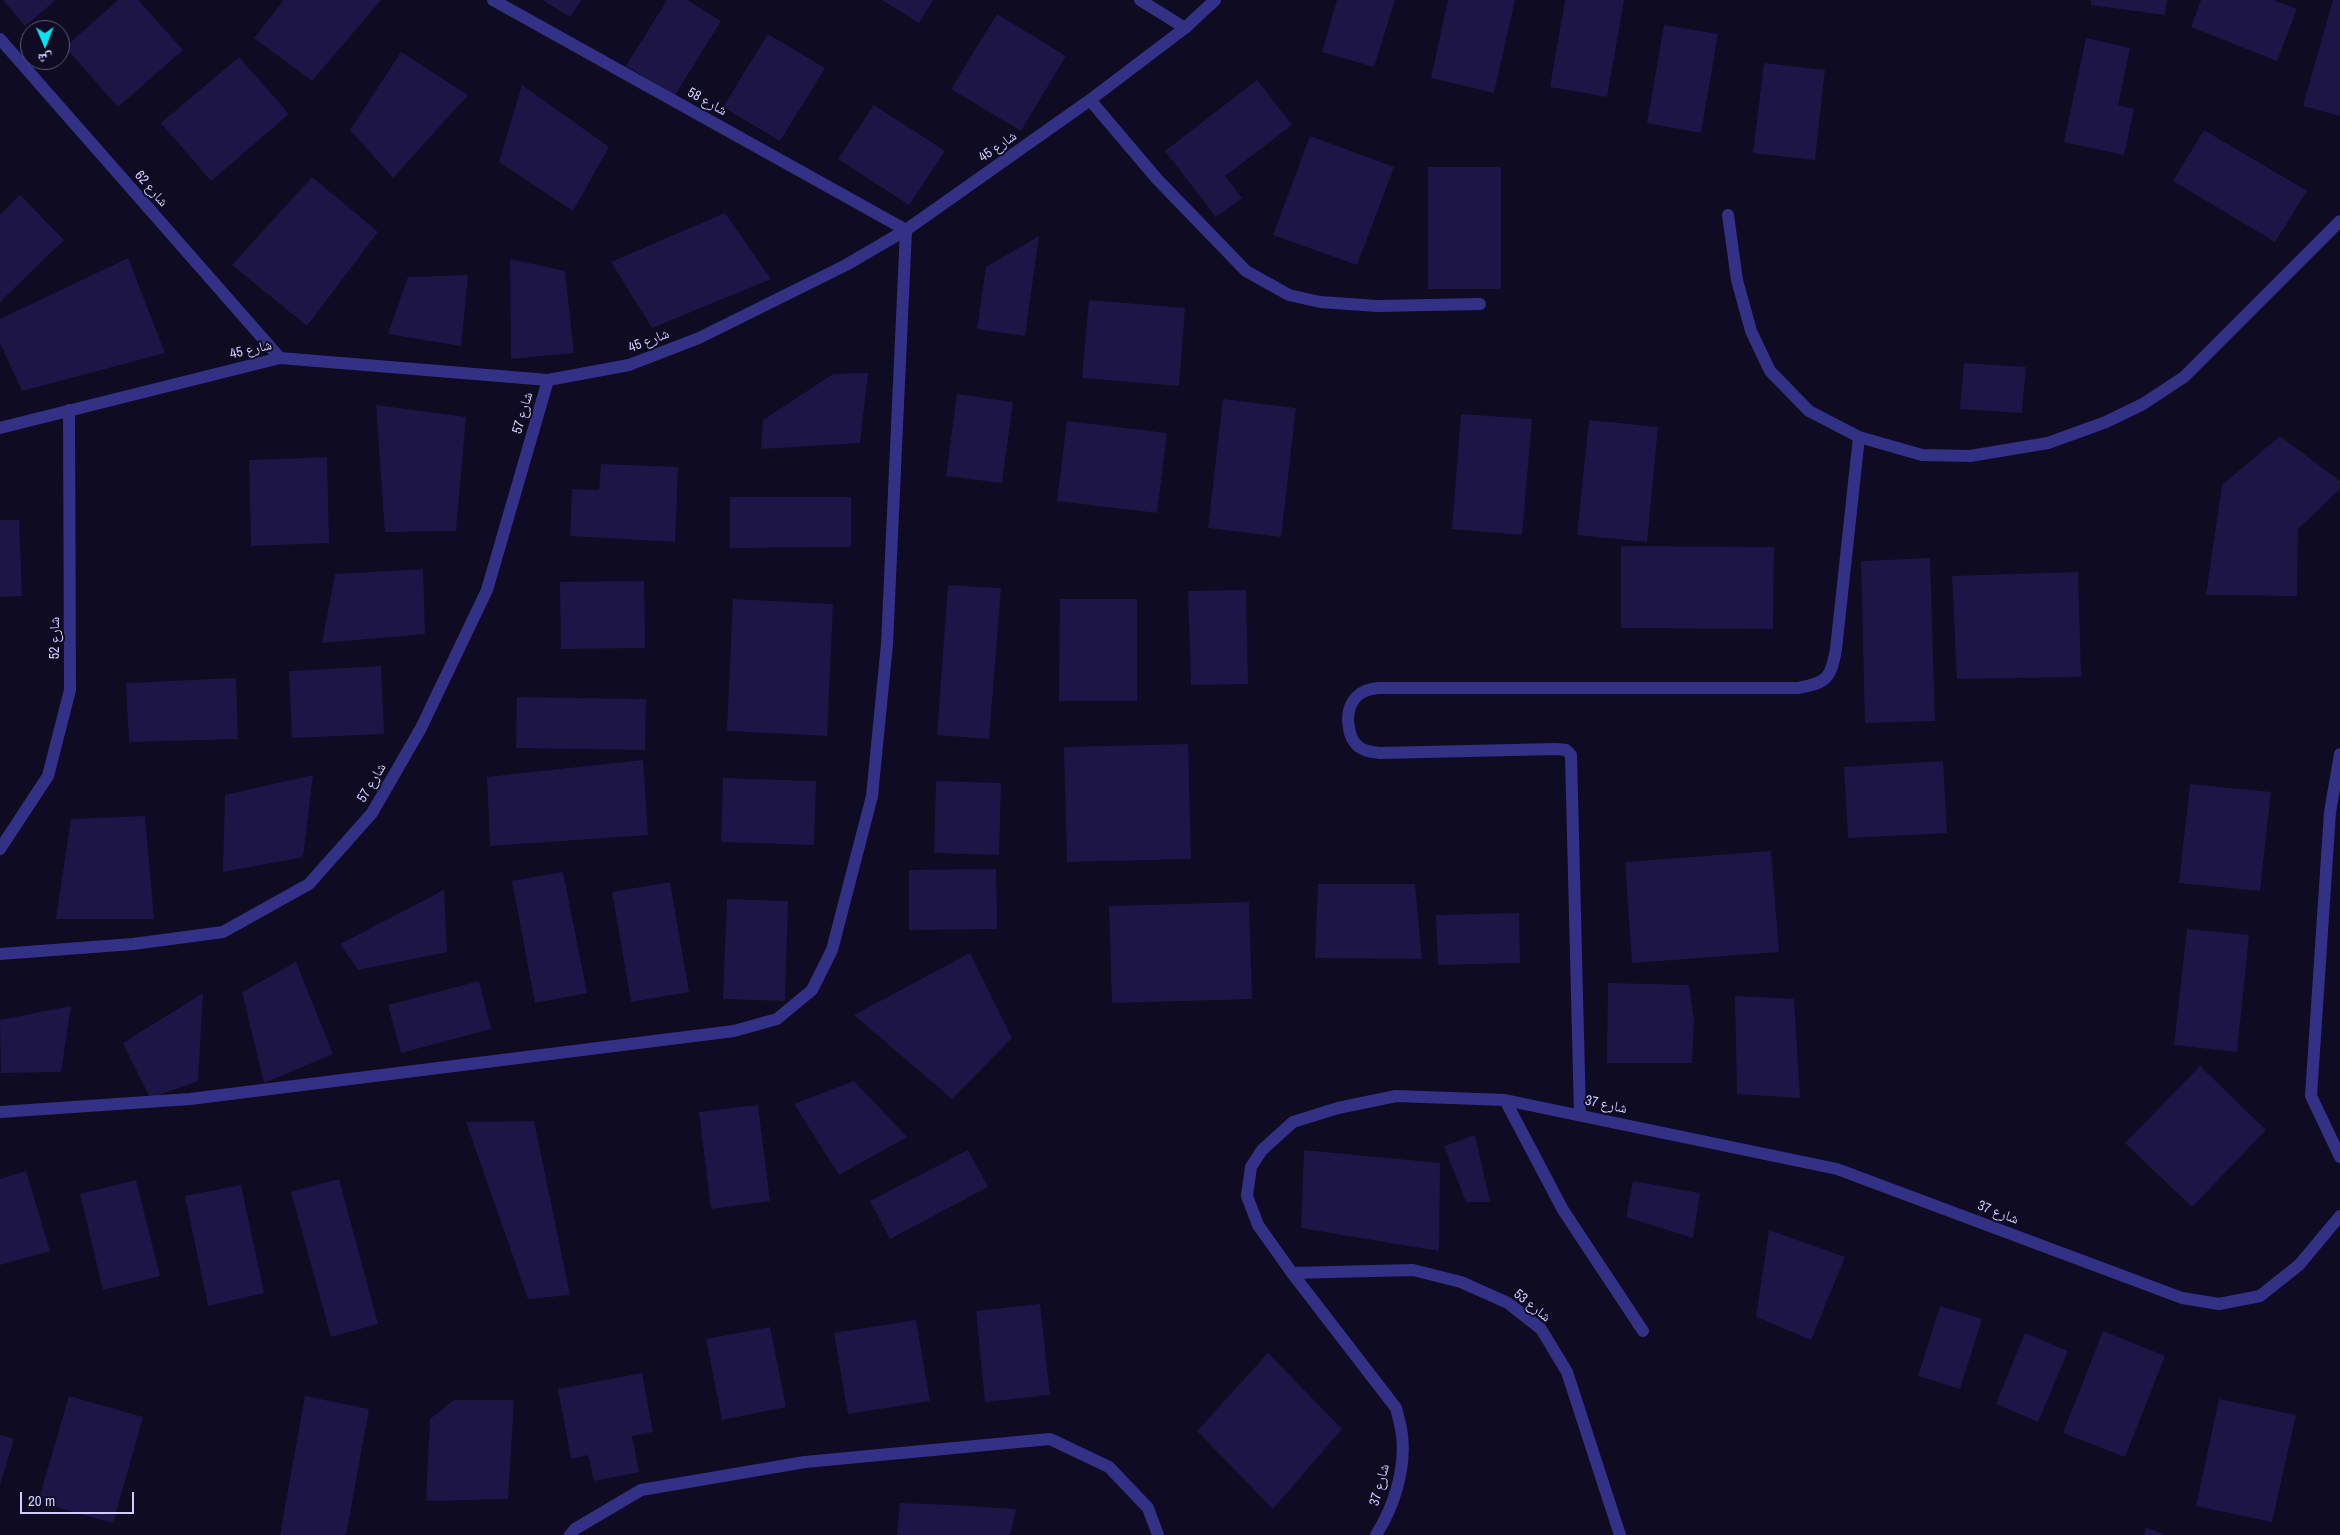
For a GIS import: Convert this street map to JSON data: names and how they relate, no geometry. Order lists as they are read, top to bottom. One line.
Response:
{"streets":{"street":["شارع 58","شارع 45","شارع 62","شارع 57","شارع 52","شارع 37","شارع 53"]},"crossings":[["شارع 58","شارع 45"],["شارع 45","شارع 62"],["شارع 45","شارع 57"],["شارع 45","شارع 52"],["شارع 37","شارع 53"]],"scale_bar":"20 m","north":"bottom"}
